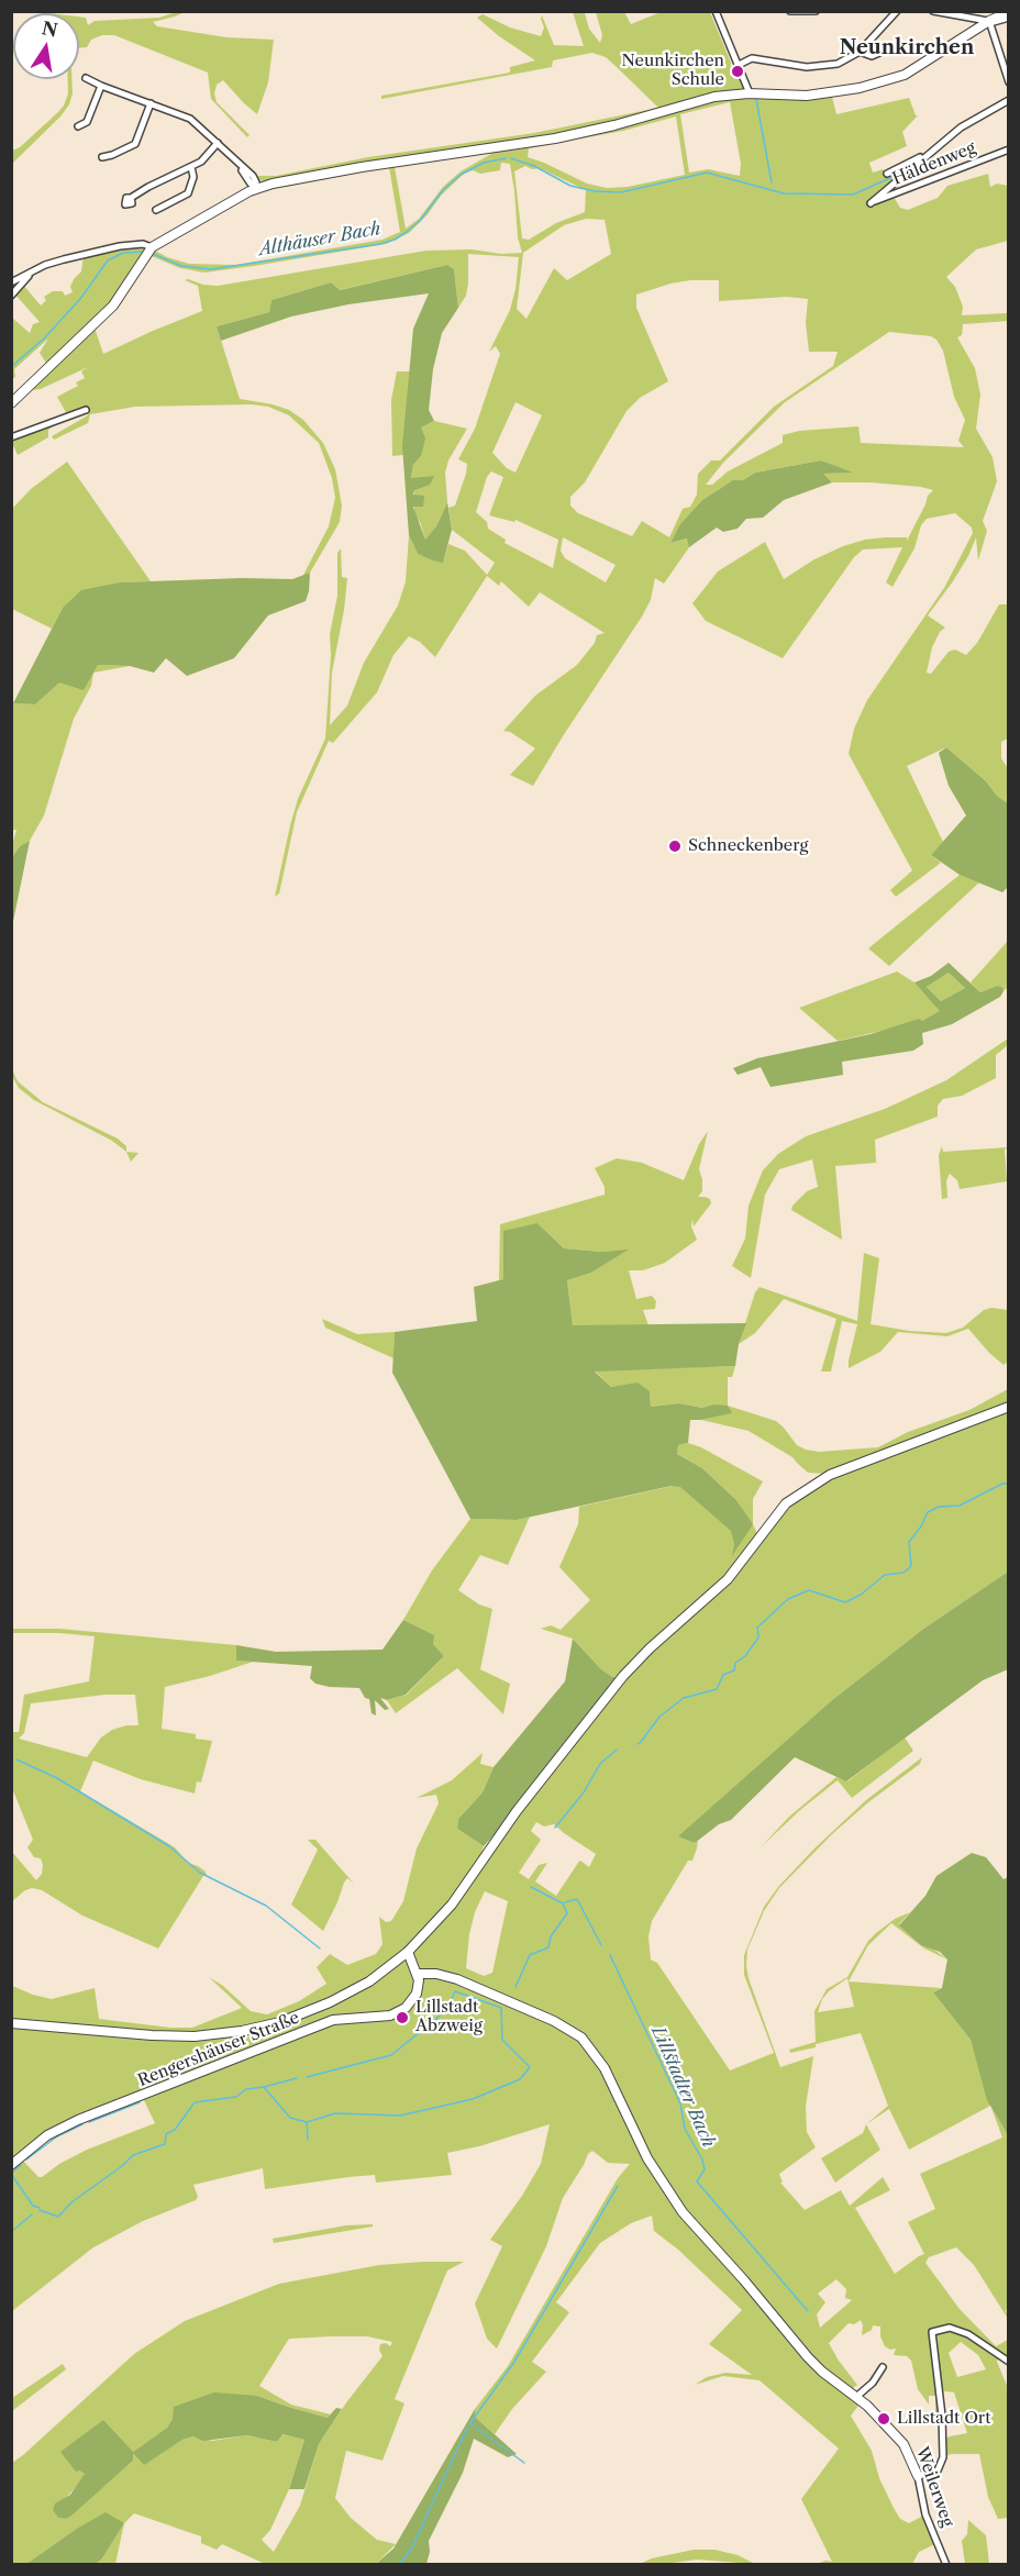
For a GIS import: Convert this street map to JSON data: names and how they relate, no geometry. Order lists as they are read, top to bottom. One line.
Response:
{"streets":{"main road":["Rengershäuser Straße"],"street":["Häldenweg","Weilerweg"]},"crossings":[["Rengershäuser Straße","Weilerweg"]],"districts":["Neunkirchen"],"water":["Althäuser Bach","Lillstadter Bach"],"places":["Neunkirchen Schule","Schneckenberg","Lillstadt Abzweig","Lillstadt Ort"],"north":"top"}
